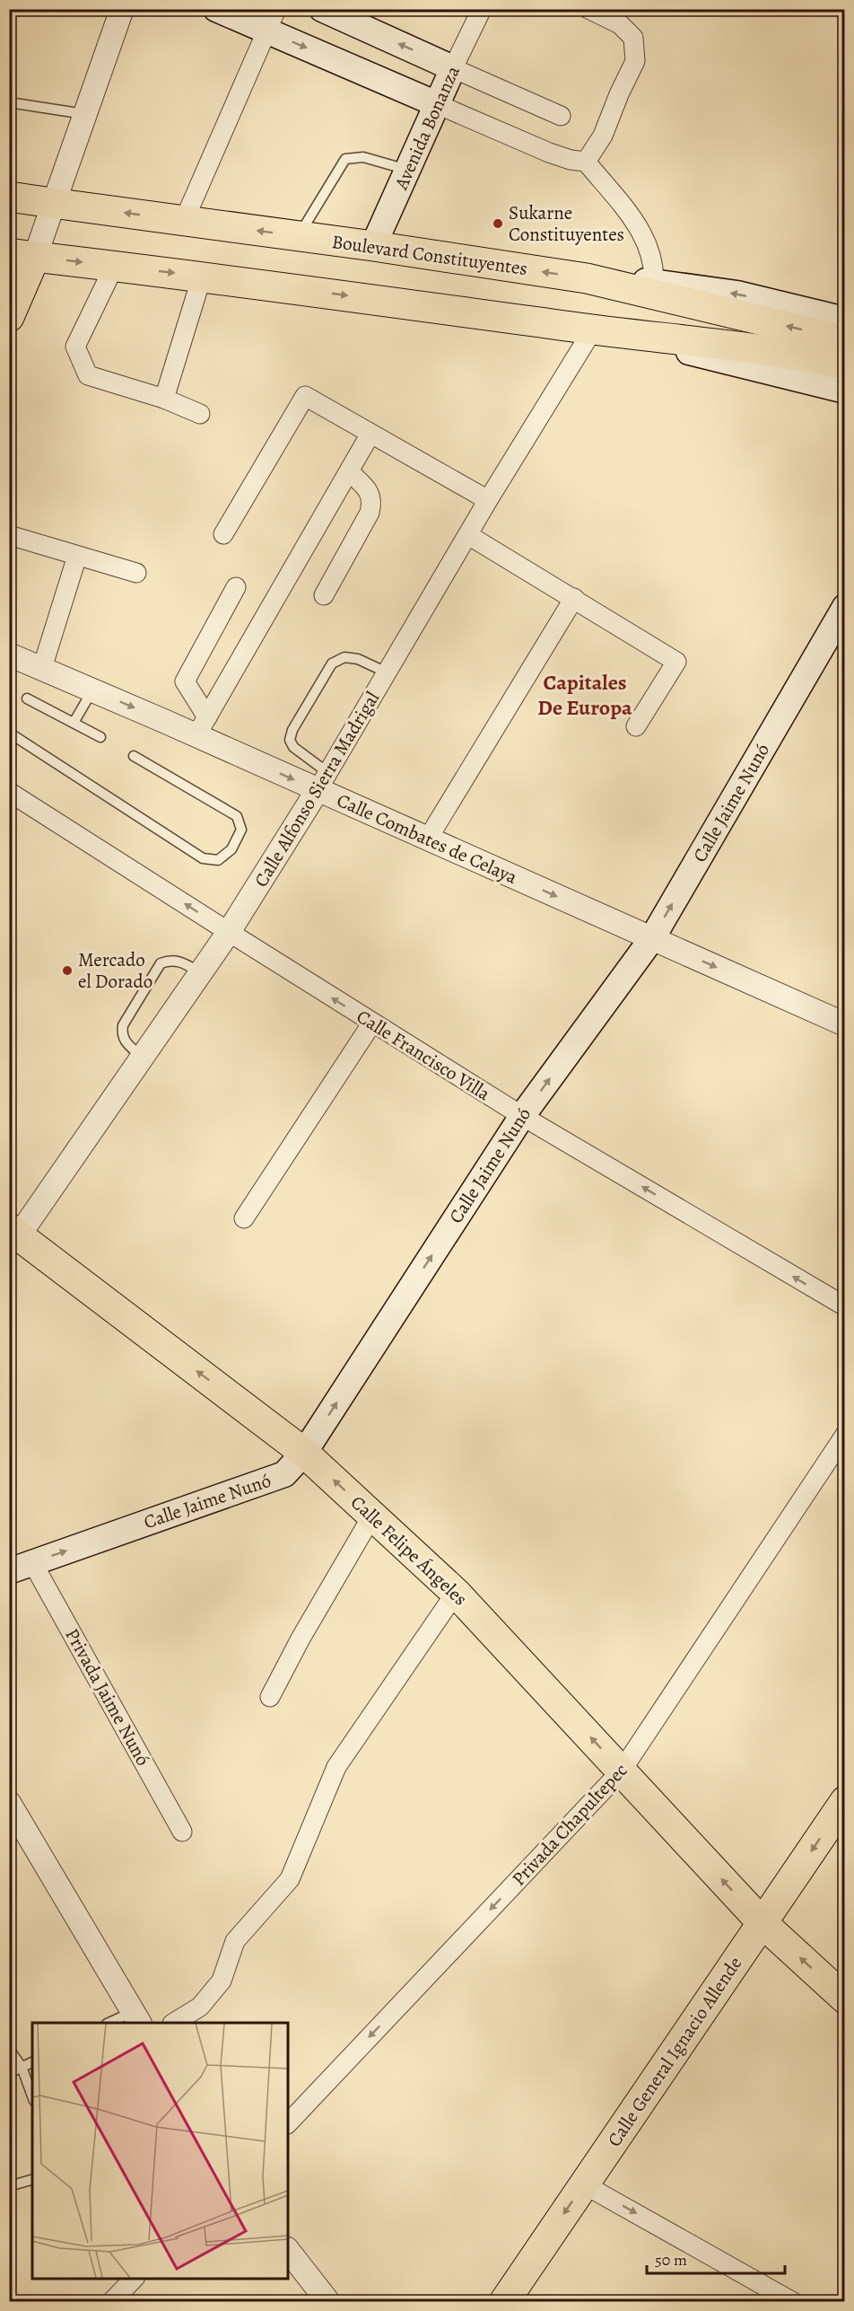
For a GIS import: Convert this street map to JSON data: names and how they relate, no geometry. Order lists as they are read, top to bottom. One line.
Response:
{"streets":{"main road":["Avenida Bonanza","Boulevard Constituyentes","Calle Jaime Nunó","Calle Felipe Ángeles","Calle General Ignacio Allende"],"street":["Calle Alfonso Sierra Madrigal","Calle Combates de Celaya","Calle Francisco Villa","Privada Jaime Nunó","Privada Chapultepec"]},"crossings":[["Avenida Bonanza","Boulevard Constituyentes"],["Calle Alfonso Sierra Madrigal","Calle Combates de Celaya"],["Calle Alfonso Sierra Madrigal","Calle Francisco Villa"],["Calle Alfonso Sierra Madrigal","Calle Felipe Ángeles"],["Calle Jaime Nunó","Calle Combates de Celaya"],["Calle Jaime Nunó","Calle Francisco Villa"],["Calle Jaime Nunó","Calle Felipe Ángeles"],["Calle Jaime Nunó","Privada Jaime Nunó"],["Calle Felipe Ángeles","Privada Chapultepec"],["Calle Felipe Ángeles","Calle General Ignacio Allende"]],"one_way":["Calle Jaime Nunó","Calle Combates de Celaya","Calle Francisco Villa","Calle Felipe Ángeles","Calle General Ignacio Allende"],"districts":["Capitales De Europa"],"places":["Sukarne Constituyentes","Mercado el Dorado"],"scale_bar":"50 m"}
